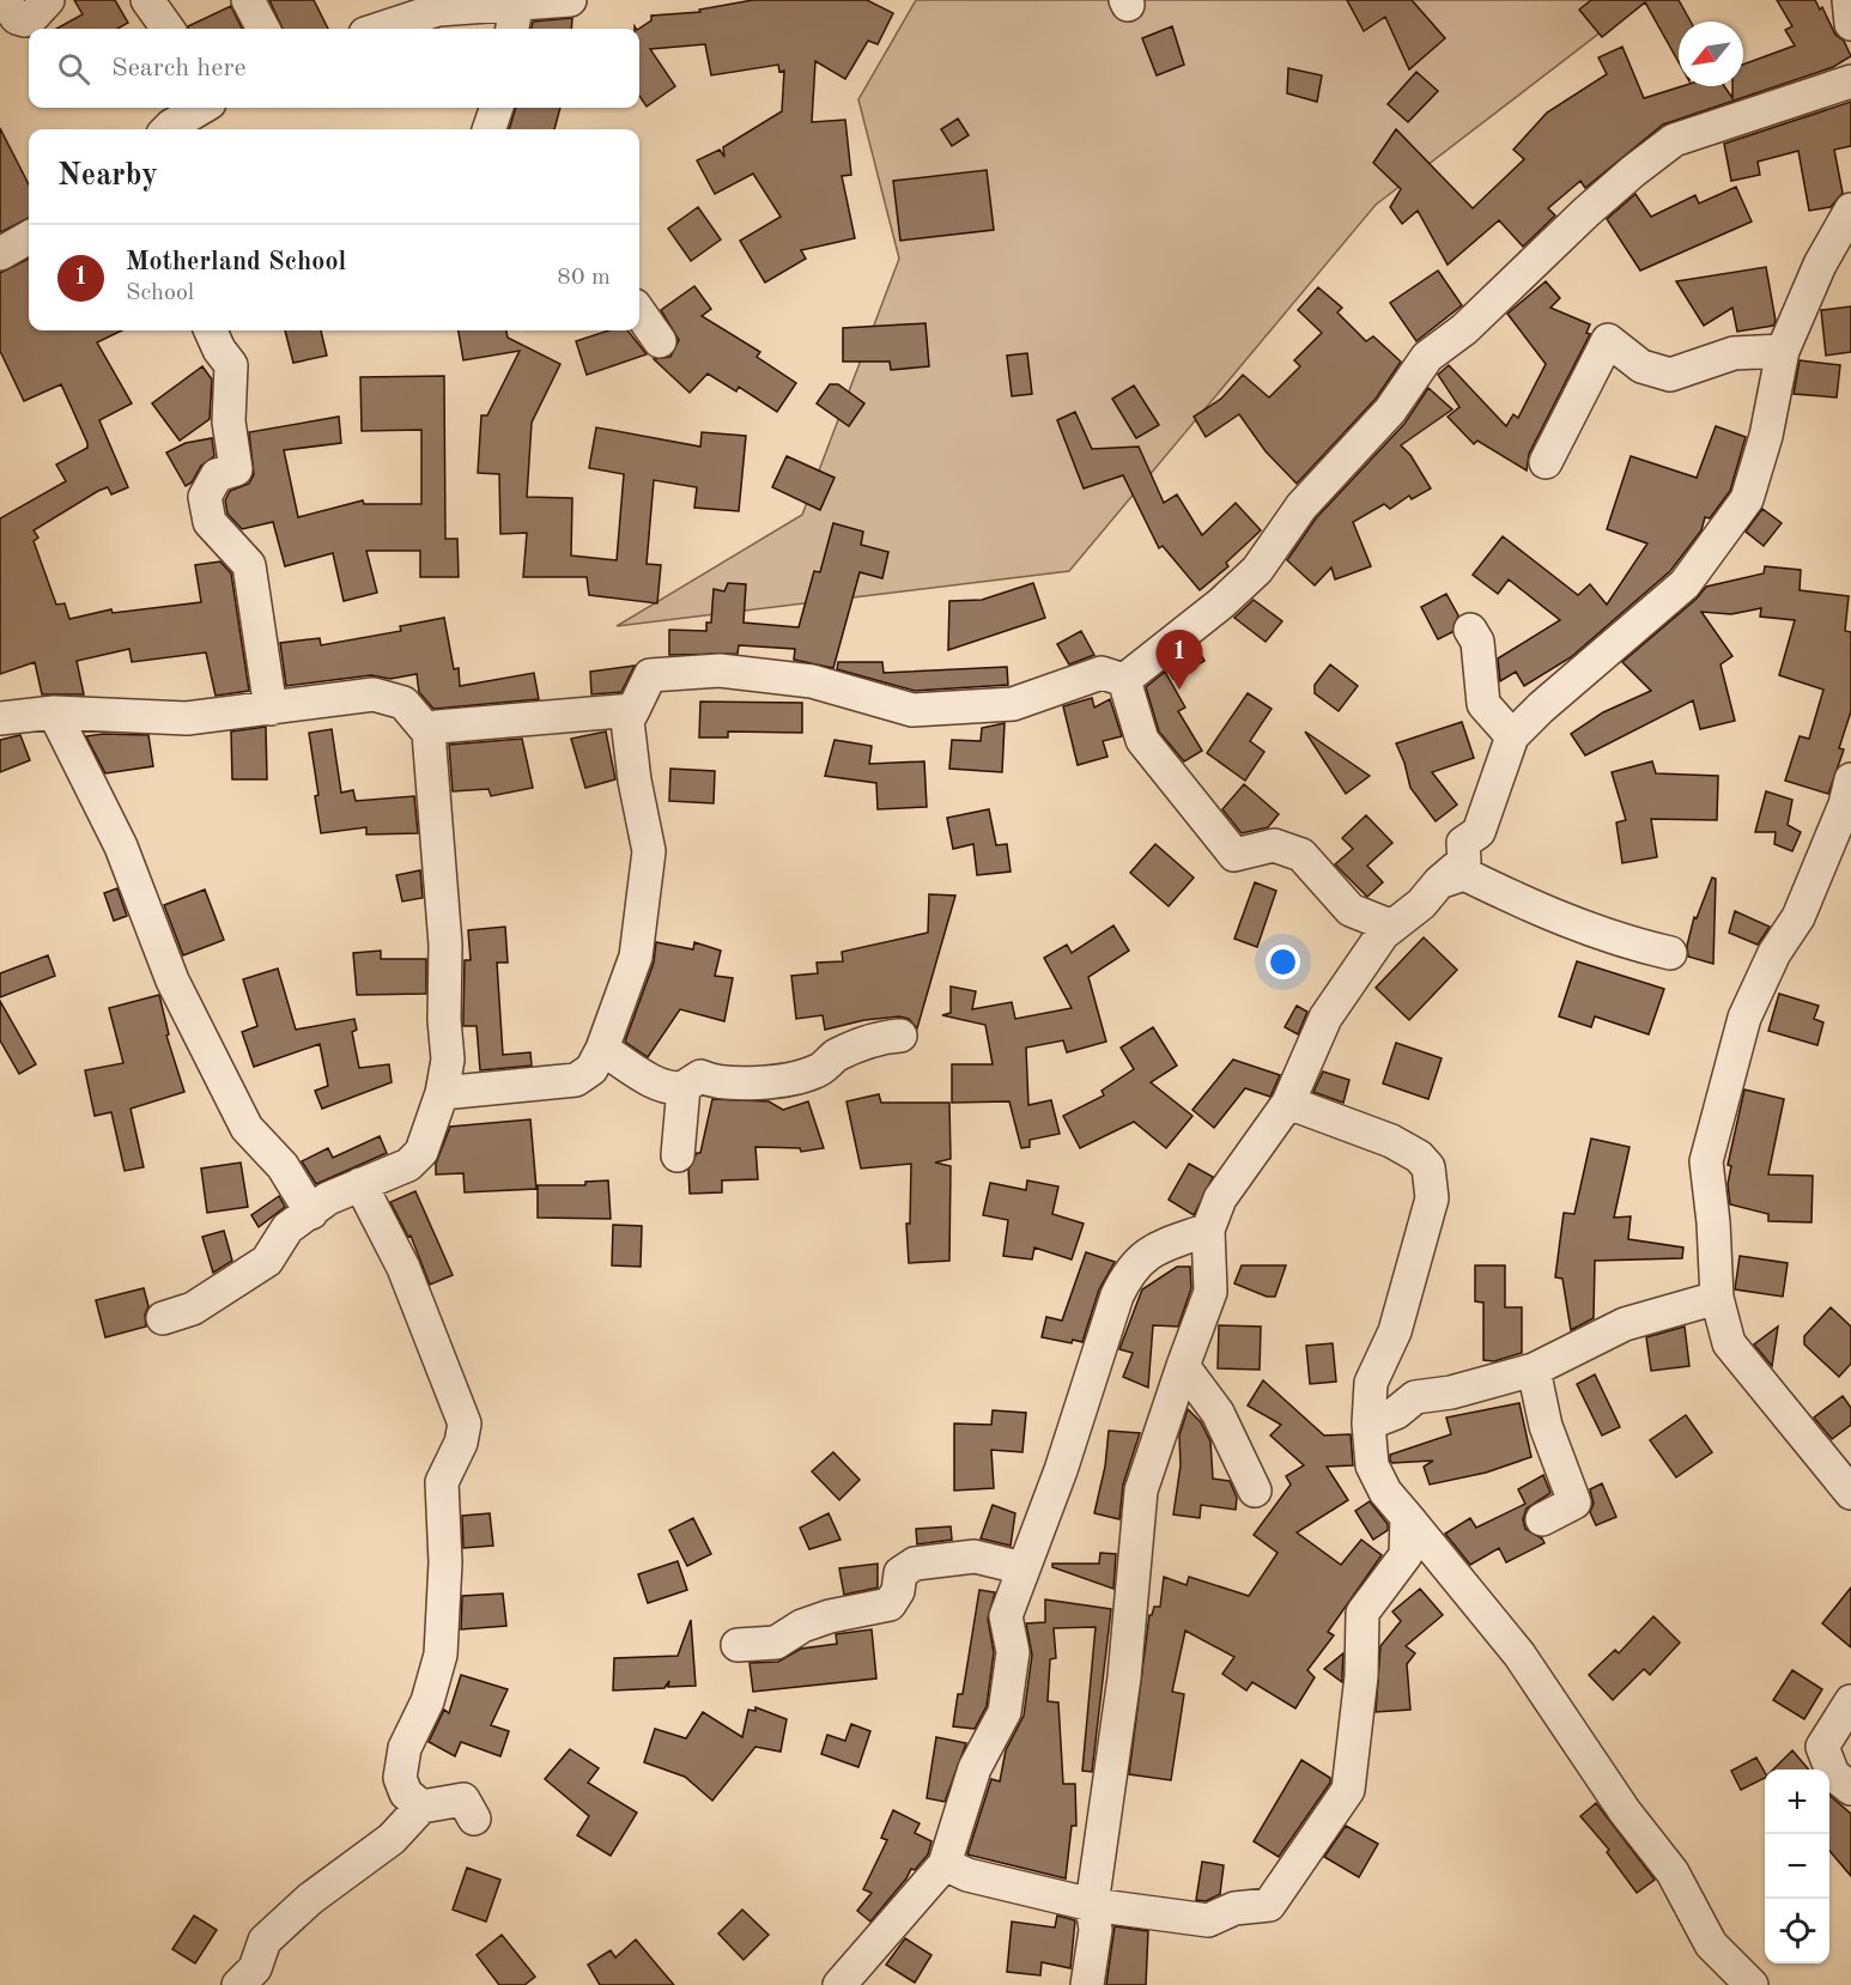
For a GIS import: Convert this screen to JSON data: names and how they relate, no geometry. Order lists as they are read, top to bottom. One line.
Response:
{"north":"bottom left","page":{"search":"Search here","heading":"Nearby","list":[{"mark":"1","name":"Motherland School","note":"School","value":"80 m"}],"pins":"1","map_buttons":["+","−"]}}
